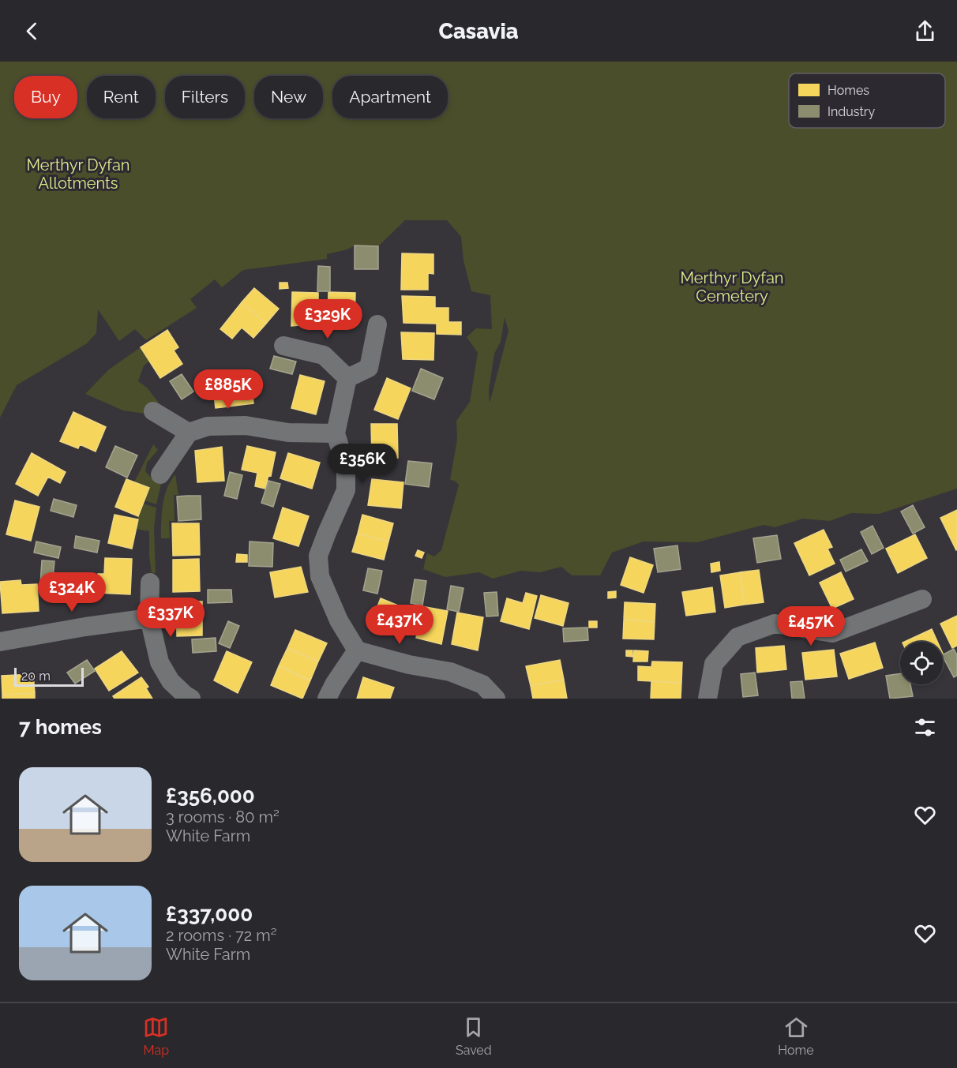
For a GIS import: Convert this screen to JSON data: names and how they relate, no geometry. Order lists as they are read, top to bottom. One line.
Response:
{"parks":["Merthyr Dyfan Allotments","Merthyr Dyfan Cemetery"],"legend":["Homes","Industry"],"scale_bar":"20 m","page":{"header":"Casavia","chip":["Buy","Rent","Filters","New","Apartment"],"price":["£329K","£885K","£356K","£324K","£337K","£437K","£457K"],"scale":"20 m","heading":"7 homes","list":[{"name":"£356,000","note":"3 rooms · 80 m² · White Farm"},{"name":"£337,000","note":"2 rooms · 72 m² · White Farm"}],"tabs":["Map","Saved","Home"]}}
